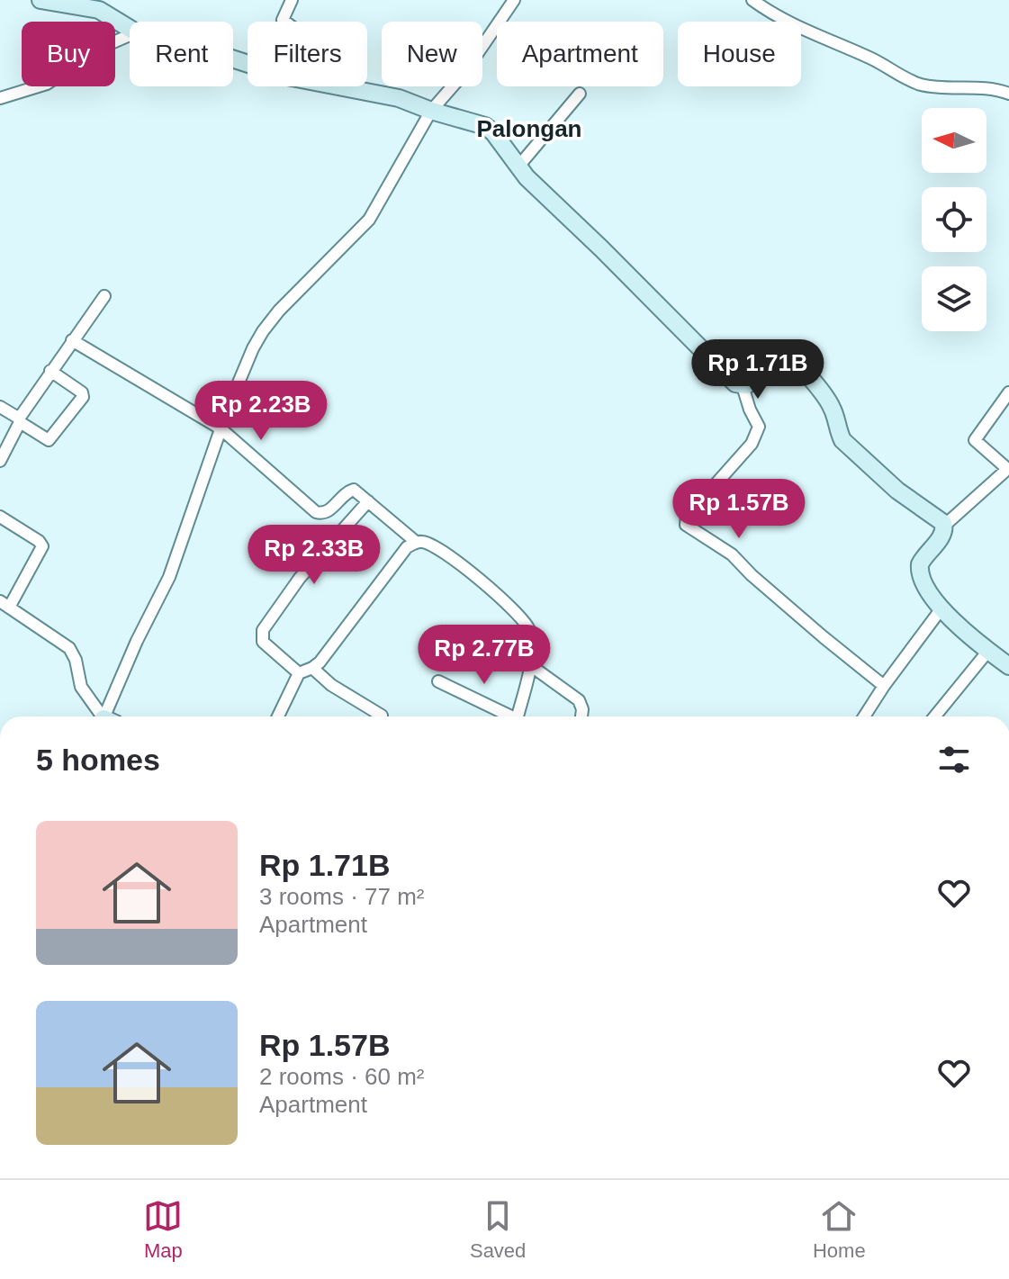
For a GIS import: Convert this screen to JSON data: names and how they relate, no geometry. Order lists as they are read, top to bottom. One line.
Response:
{"districts":["Palongan"],"north":"left","page":{"chip":["Buy","Rent","Filters","New","Apartment","House"],"price":["Rp 1.71B","Rp 2.23B","Rp 1.57B","Rp 2.33B","Rp 2.77B"],"heading":"5 homes","list":[{"name":"Rp 1.71B","note":"3 rooms · 77 m² · Apartment"},{"name":"Rp 1.57B","note":"2 rooms · 60 m² · Apartment"}],"tabs":["Map","Saved","Home"]}}
